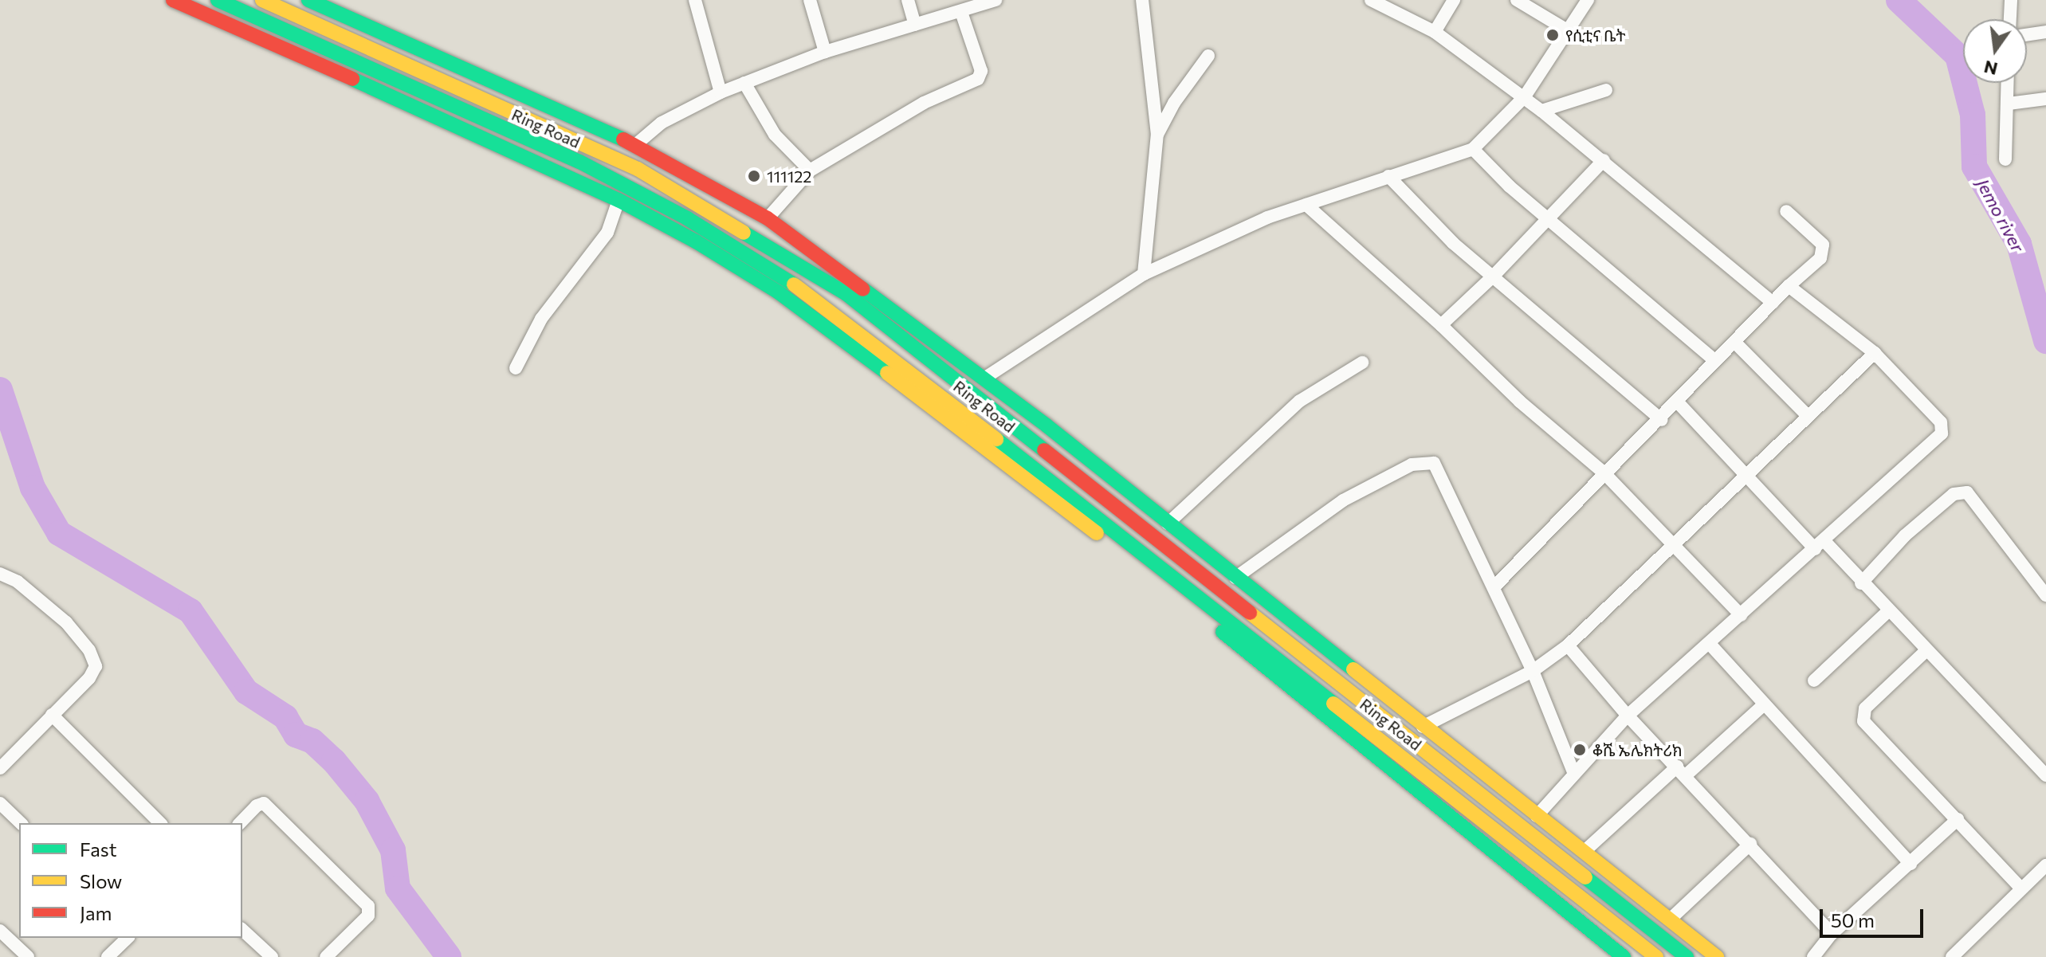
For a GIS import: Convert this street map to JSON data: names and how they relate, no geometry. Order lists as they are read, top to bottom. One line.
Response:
{"streets":{"main road":["Ring Road"]},"water":["Jemo river"],"places":["የሲቲና ቤት","111122","ቆሼ ኤሌክትሪክ"],"legend":["Fast","Slow","Jam"],"scale_bar":"50 m","north":"bottom"}
